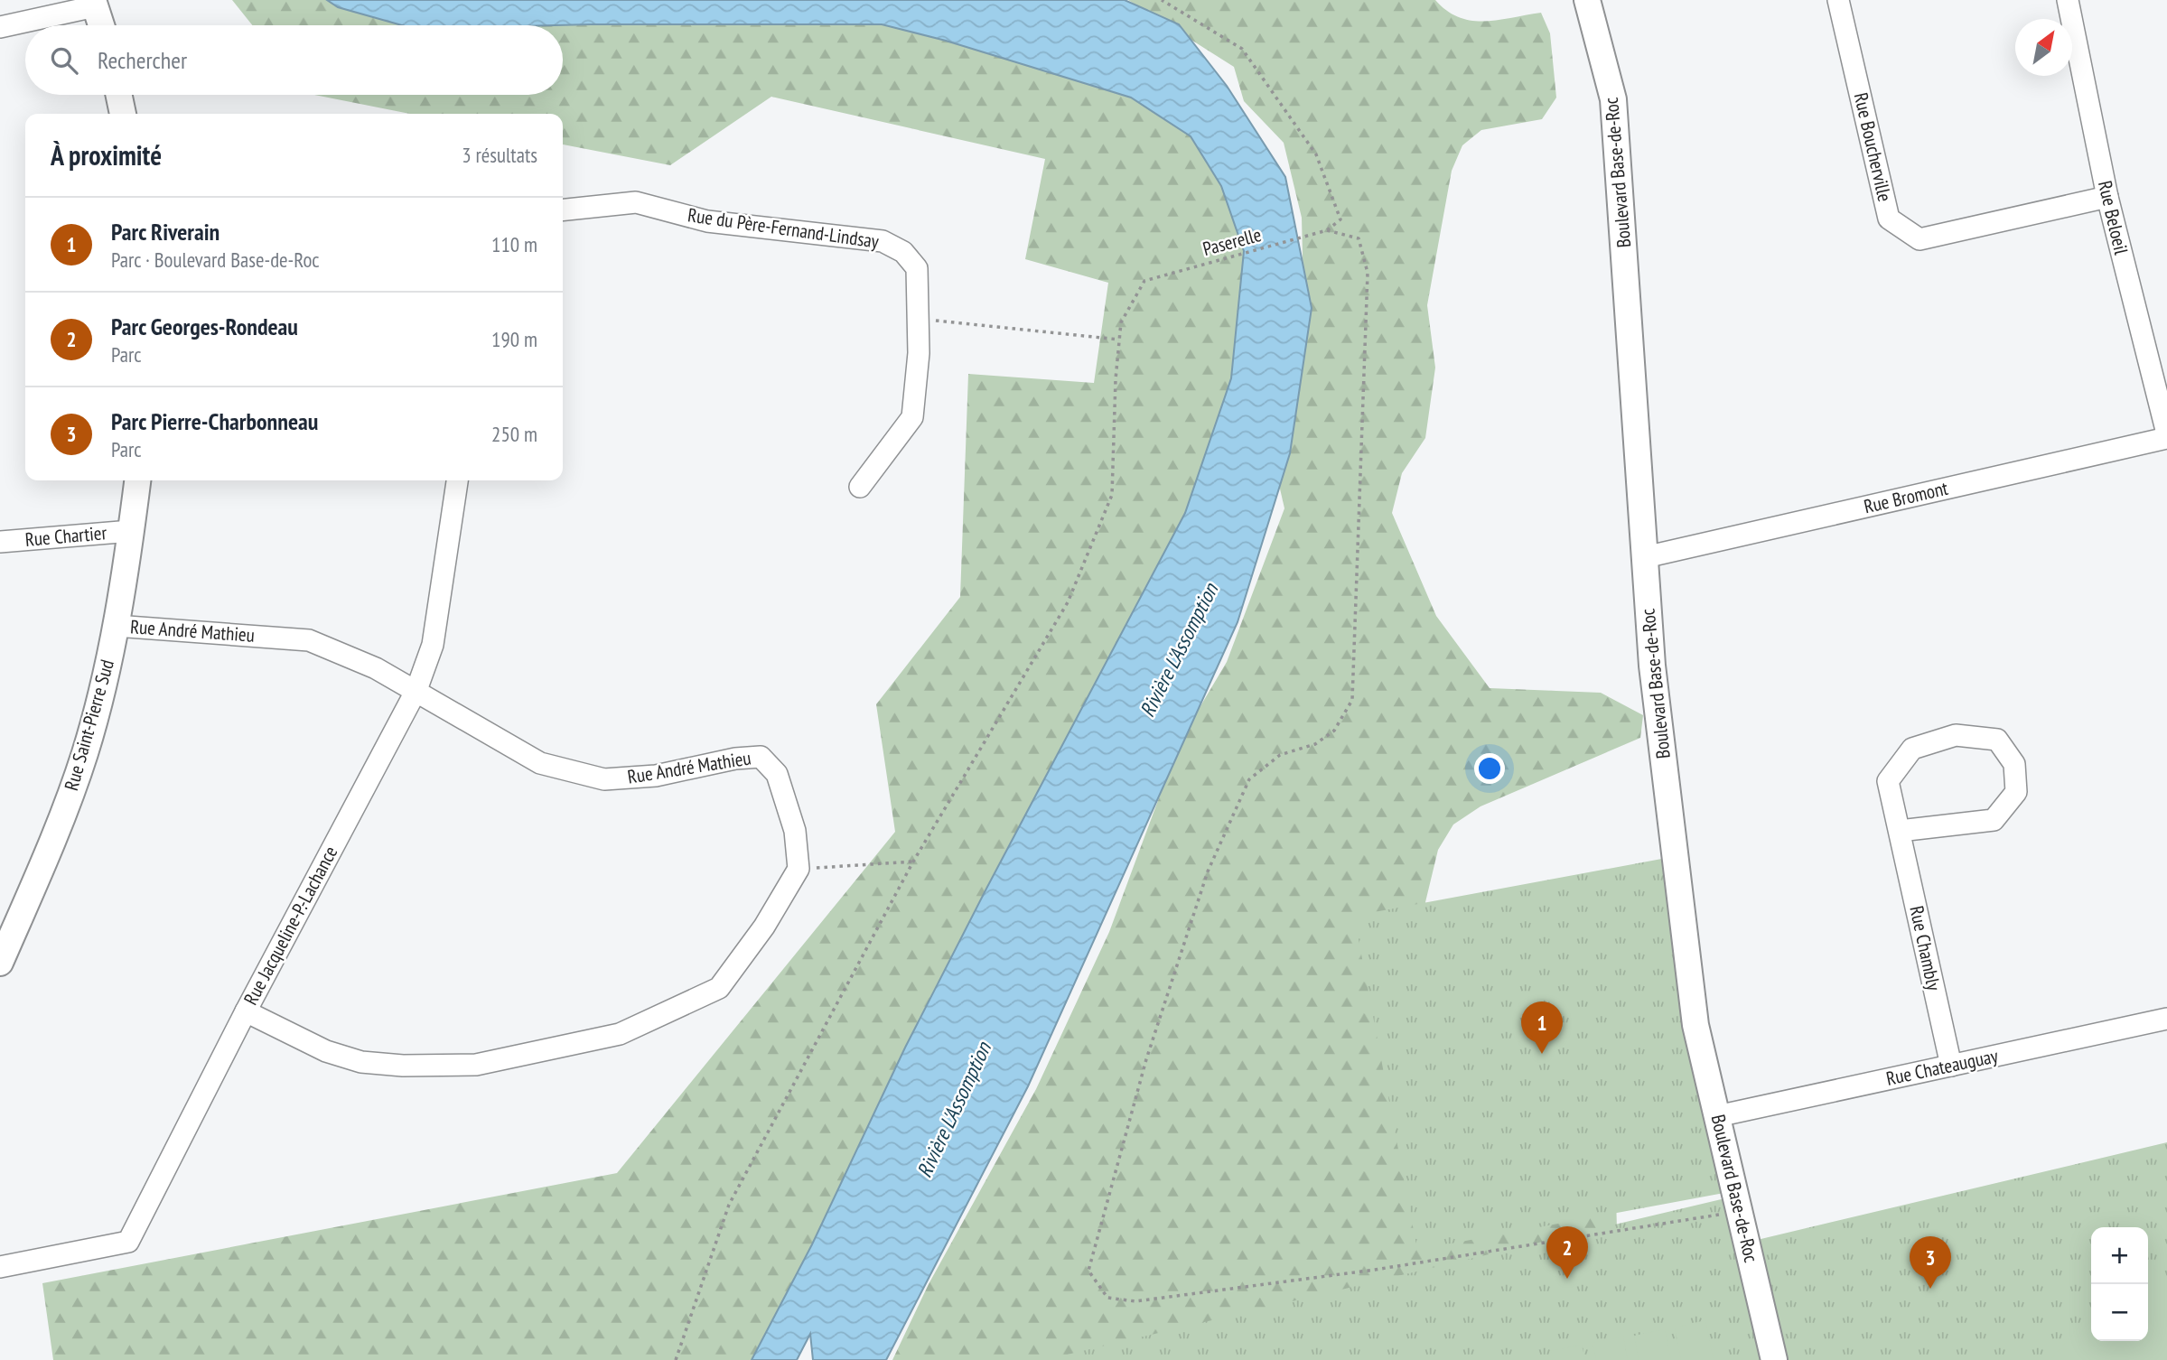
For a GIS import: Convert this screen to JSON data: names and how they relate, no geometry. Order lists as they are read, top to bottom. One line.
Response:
{"streets":{"street":["Rue Boucherville","Boulevard Base-de-Roc","Rue Beloeil","Rue du Père-Fernand-Lindsay","Rue Bromont","Rue Chartier","Rue André Mathieu","Rue Saint-Pierre Sud","Rue Jacqueline-P.-Lachance","Rue Chambly","Rue Chateauguay"],"path":["Paserelle"]},"crossings":[["Rue Boucherville","Rue Beloeil"],["Boulevard Base-de-Roc","Rue Bromont"],["Boulevard Base-de-Roc","Rue Chateauguay"],["Rue Beloeil","Rue Bromont"],["Rue Chartier","Rue Saint-Pierre Sud"],["Rue André Mathieu","Rue Saint-Pierre Sud"],["Rue André Mathieu","Rue Jacqueline-P.-Lachance"],["Rue Chambly","Rue Chateauguay"]],"water":["Rivière L'Assomption"],"north":"top right","page":{"search":"Rechercher","heading":["À proximité","3 résultats"],"list":[{"mark":"1","name":"Parc Riverain","note":"Parc · Boulevard Base-de-Roc","value":"110 m"},{"mark":"2","name":"Parc Georges-Rondeau","note":"Parc","value":"190 m"},{"mark":"3","name":"Parc Pierre-Charbonneau","note":"Parc","value":"250 m"}],"pins":["1","2","3"],"map_buttons":["+","−"]}}
